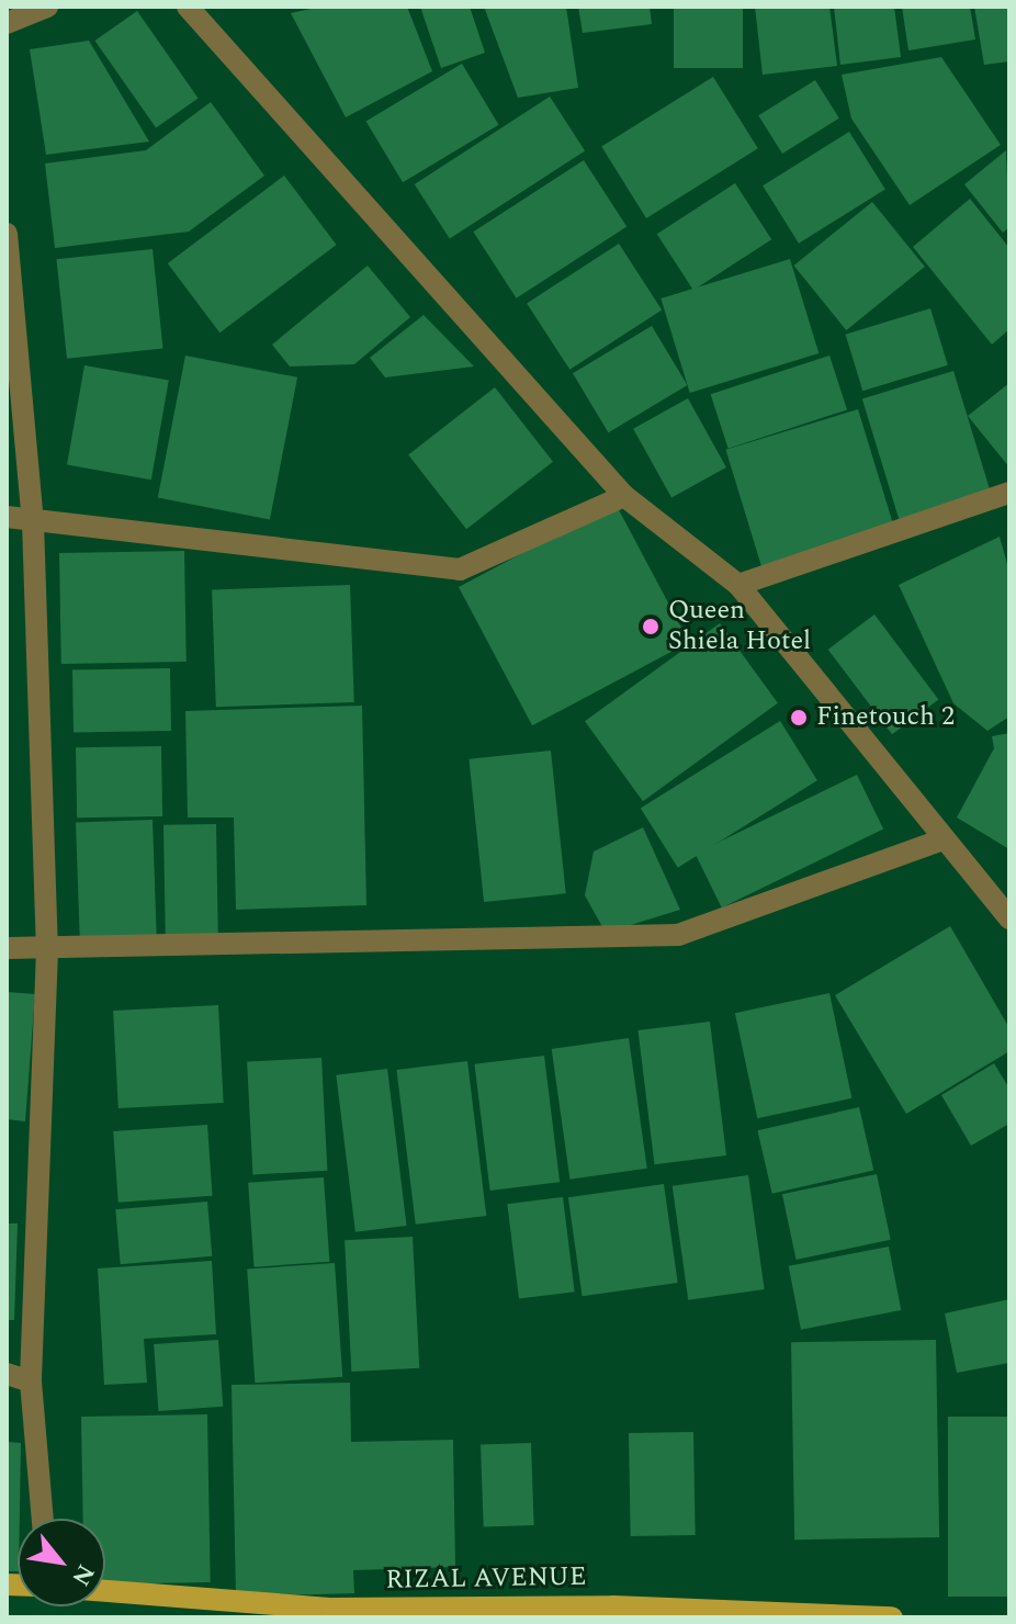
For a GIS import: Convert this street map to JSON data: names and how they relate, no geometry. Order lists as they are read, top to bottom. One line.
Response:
{"streets":{"main road":["RIZAL AVENUE"]},"places":["Queen Shiela Hotel","Finetouch 2"],"north":"bottom right"}
